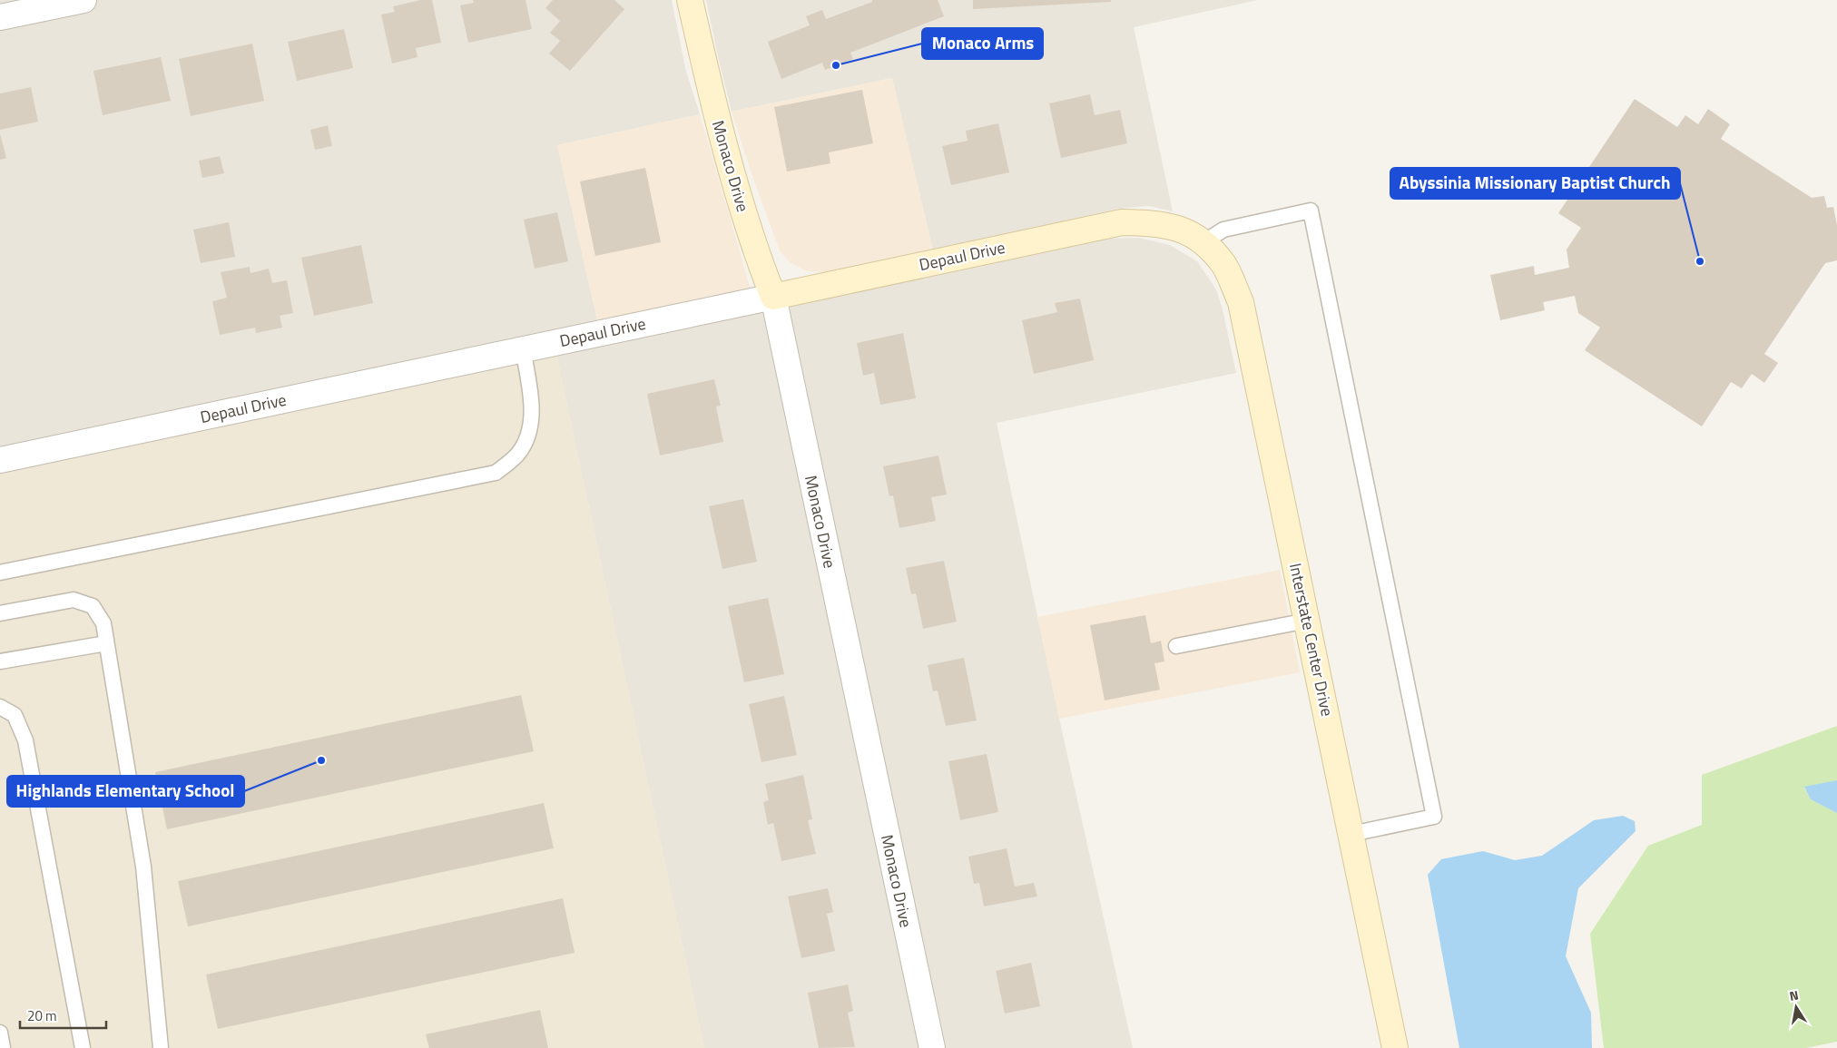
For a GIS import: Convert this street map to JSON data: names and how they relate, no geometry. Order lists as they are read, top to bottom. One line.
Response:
{"streets":{"street":["Monaco Drive","Depaul Drive","Interstate Center Drive"]},"crossings":[["Monaco Drive","Depaul Drive"],["Depaul Drive","Interstate Center Drive"]],"places":["Monaco Arms","Abyssinia Missionary Baptist Church","Highlands Elementary School"],"scale_bar":"20 m","north":"top"}
